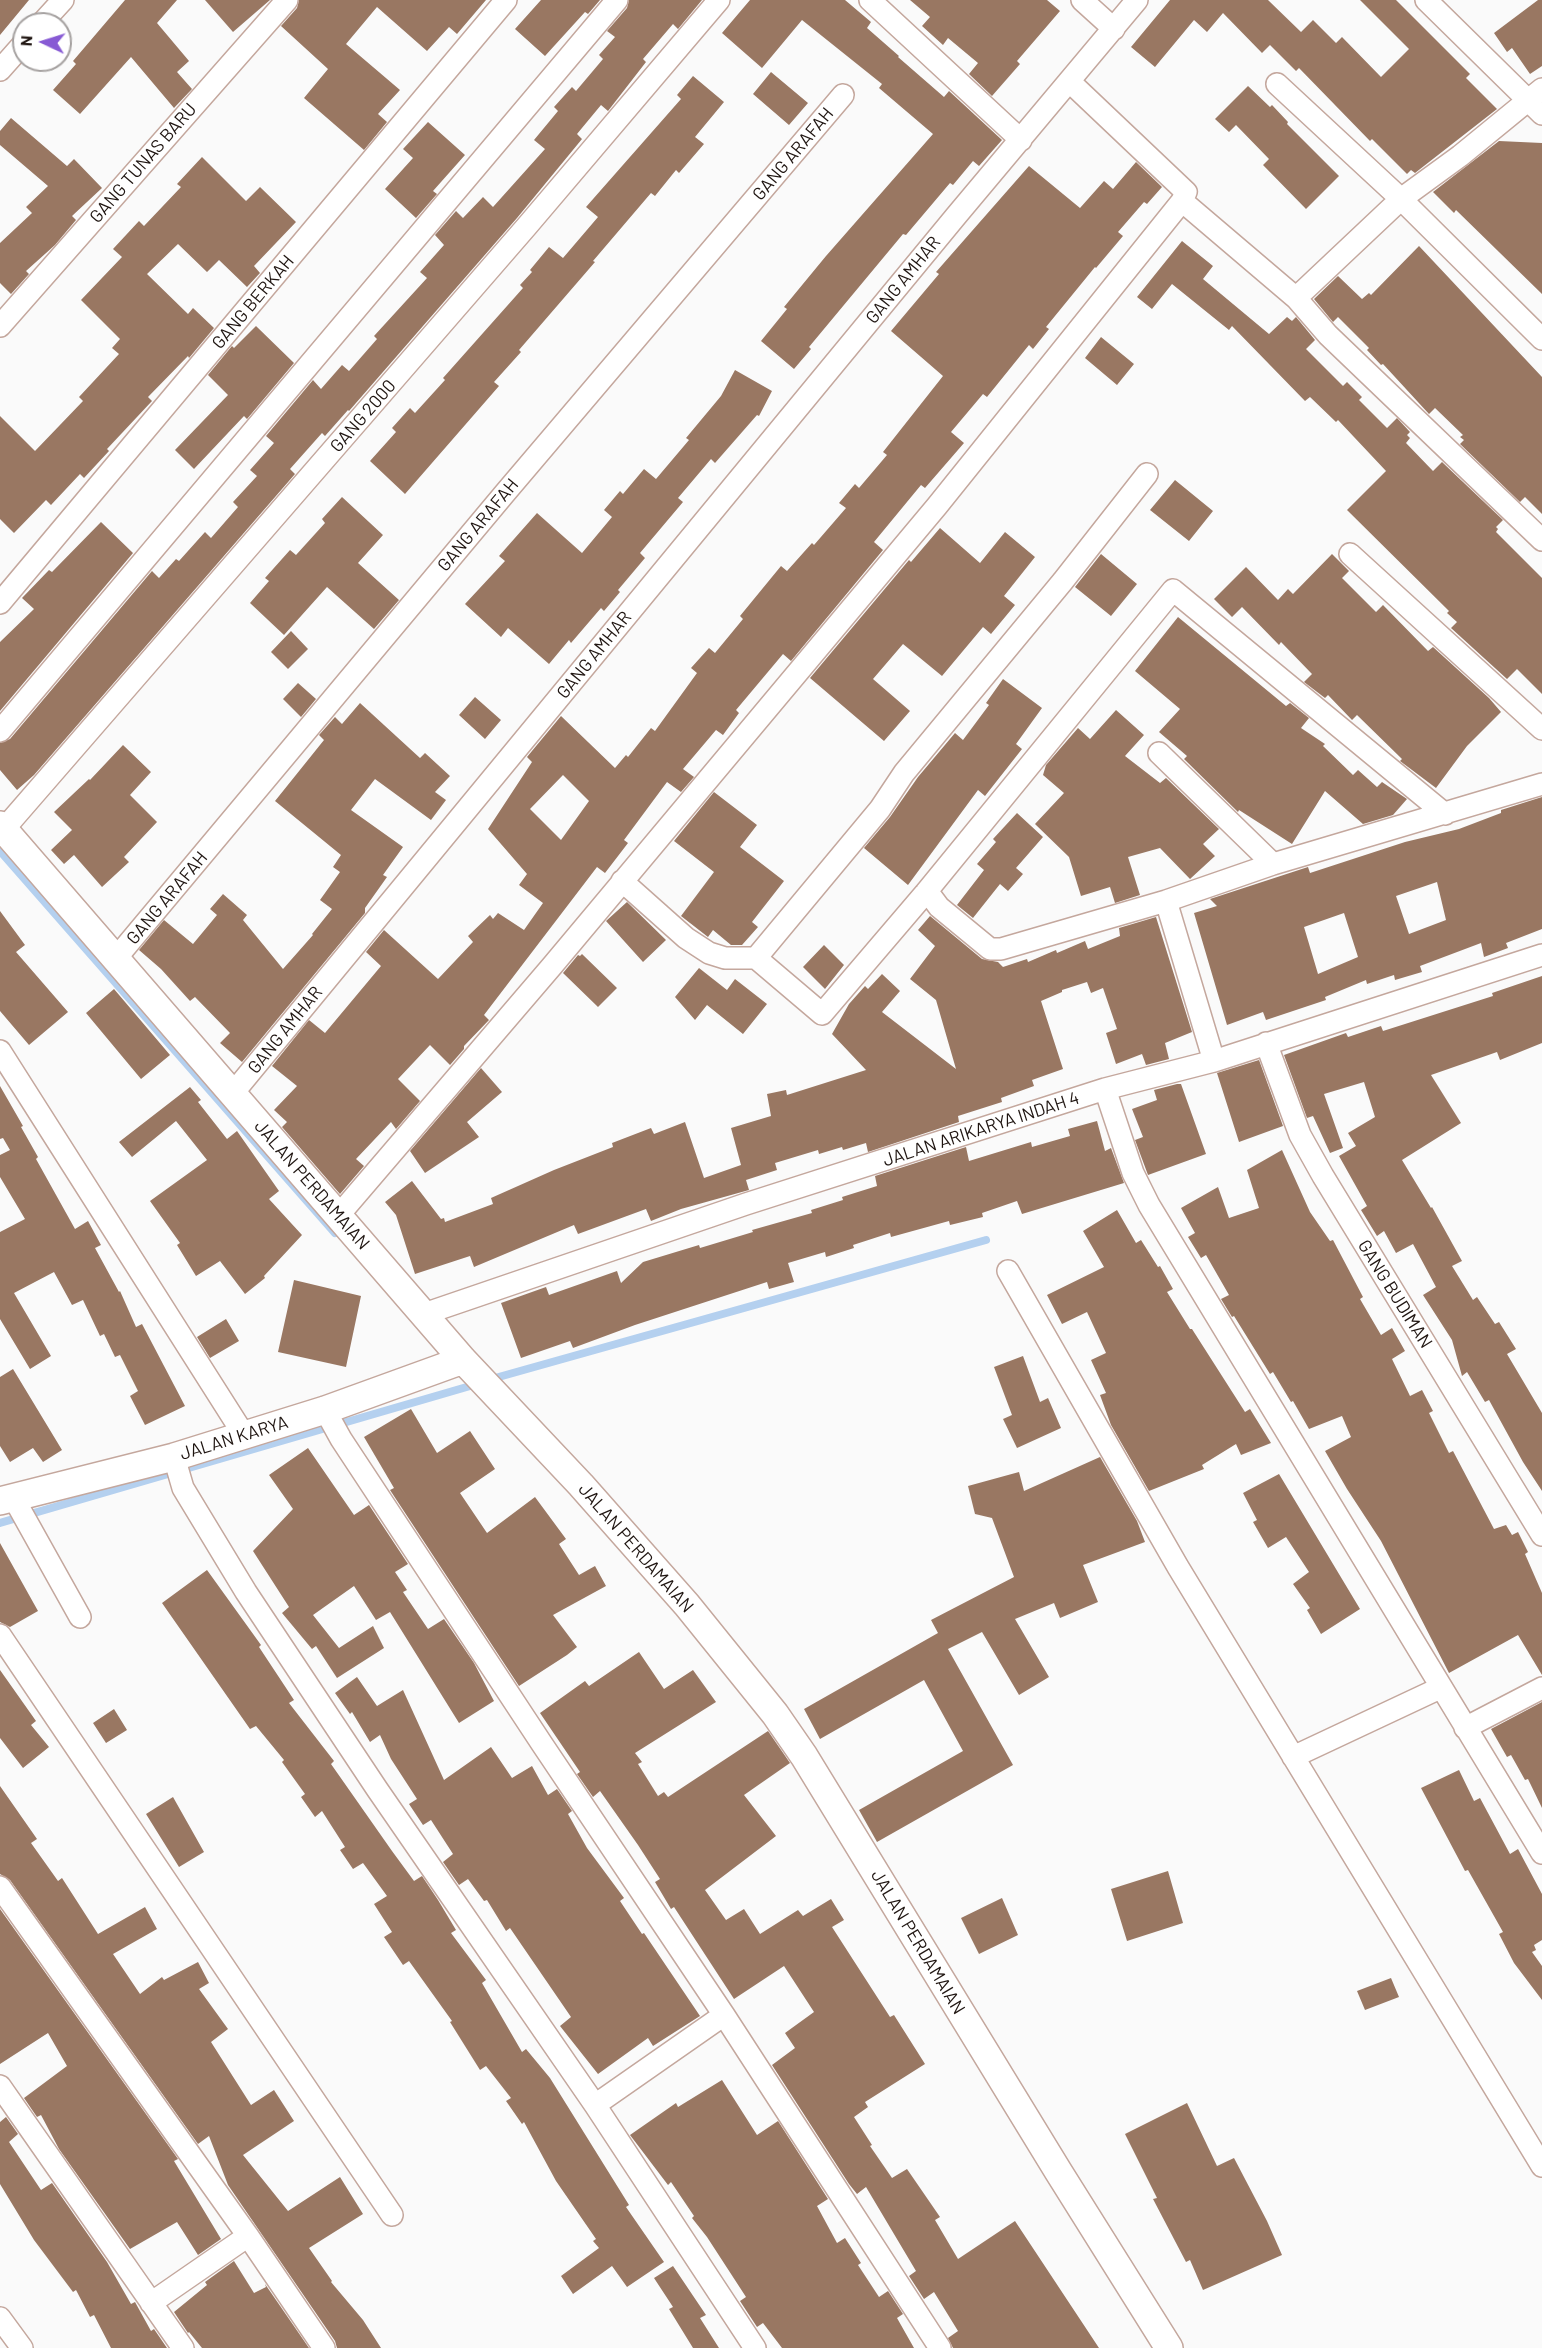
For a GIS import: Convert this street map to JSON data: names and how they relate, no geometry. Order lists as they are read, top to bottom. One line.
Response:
{"streets":{"street":["GANG ARAFAH","GANG TUNAS BARU","GANG AMHAR","GANG BERKAH","GANG 2000","JALAN ARIKARYA INDAH 4","JALAN PERDAMAIAN","GANG BUDIMAN","JALAN KARYA"]},"crossings":[["GANG ARAFAH","JALAN PERDAMAIAN"],["GANG AMHAR","JALAN PERDAMAIAN"],["GANG 2000","JALAN PERDAMAIAN"],["JALAN ARIKARYA INDAH 4","JALAN PERDAMAIAN"],["JALAN ARIKARYA INDAH 4","GANG BUDIMAN"],["JALAN PERDAMAIAN","JALAN KARYA"]],"north":"left"}
